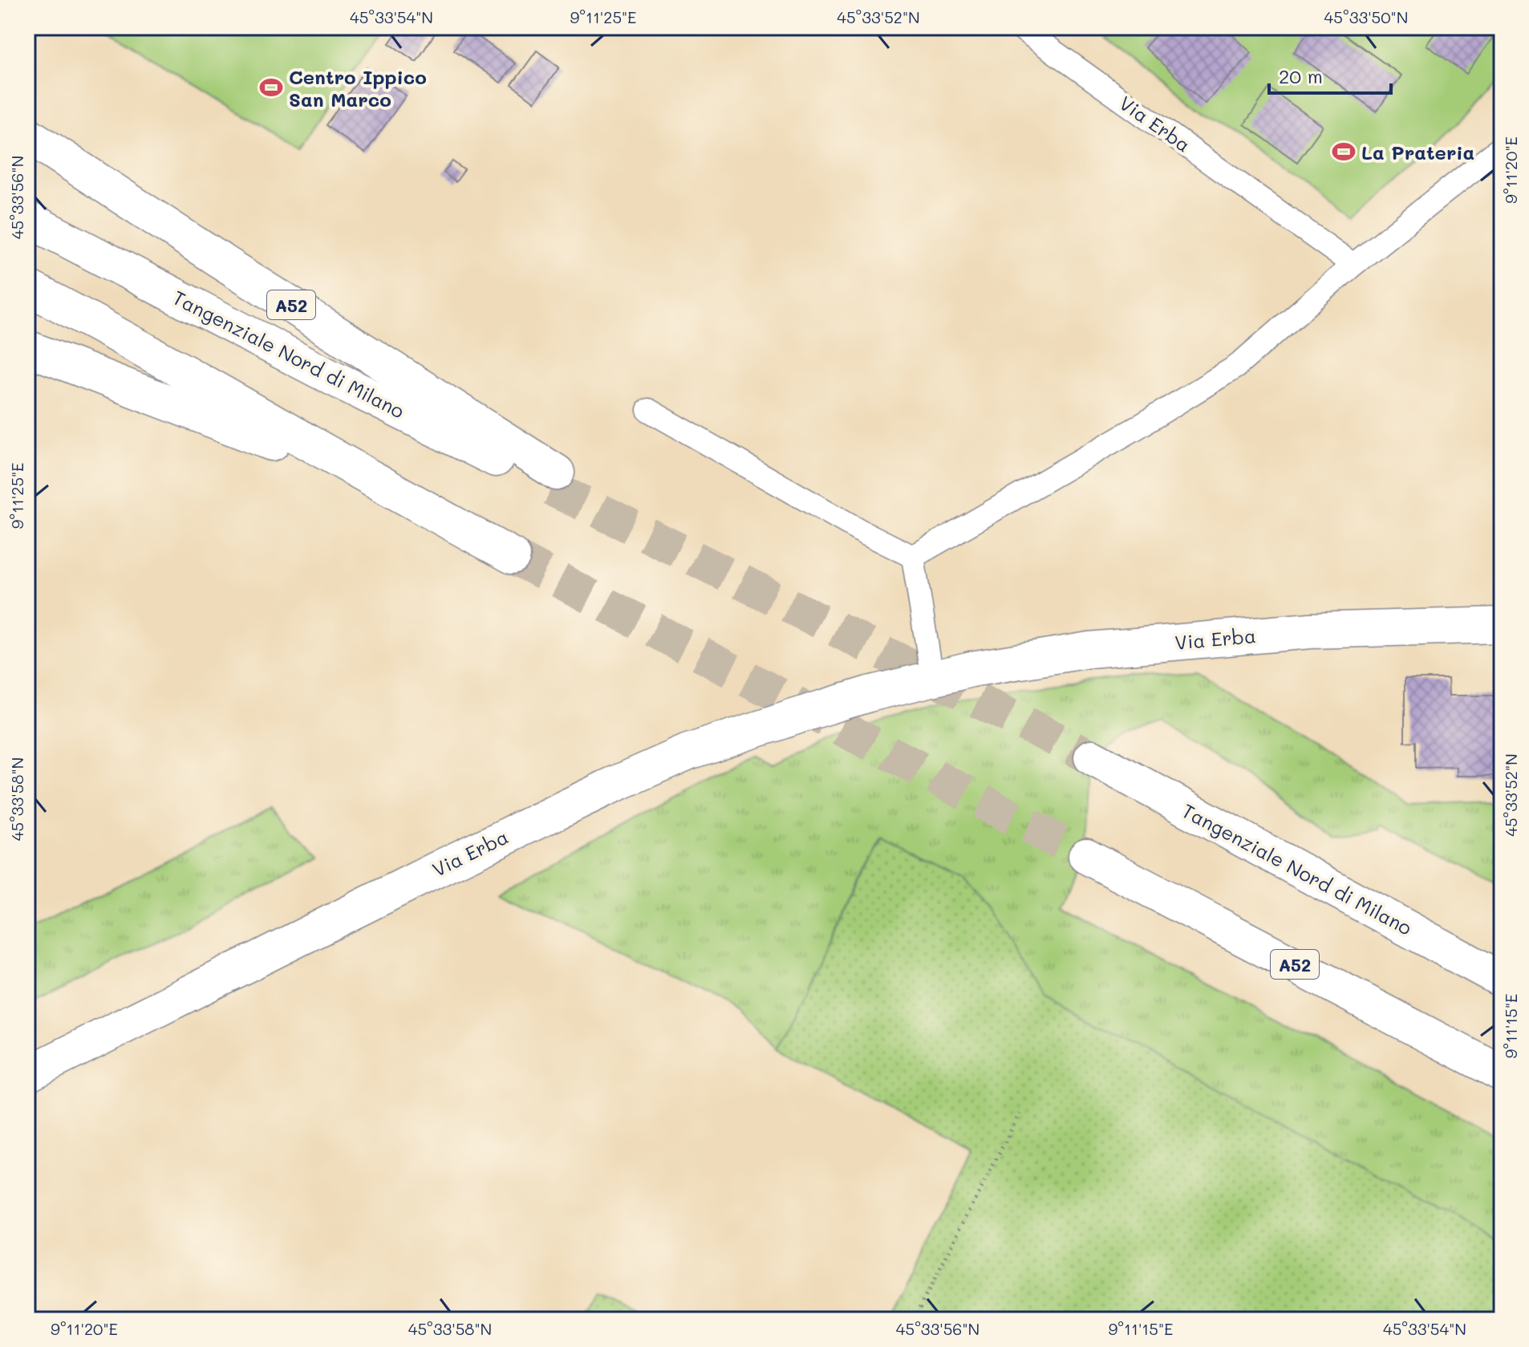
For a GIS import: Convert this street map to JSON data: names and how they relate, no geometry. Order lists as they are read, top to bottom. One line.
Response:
{"streets":{"main road":["Via Erba","A52","Tangenziale Nord di Milano"]},"places":{"sports":["Centro Ippico San Marco","La Prateria"]},"scale_bar":"20 m","coordinates":["45°33'54\"N","9°11'25\"E","45°33'52\"N","45°33'50\"N","9°11'20\"E","45°33'56\"N","45°33'58\"N","9°11'15\"E"]}
